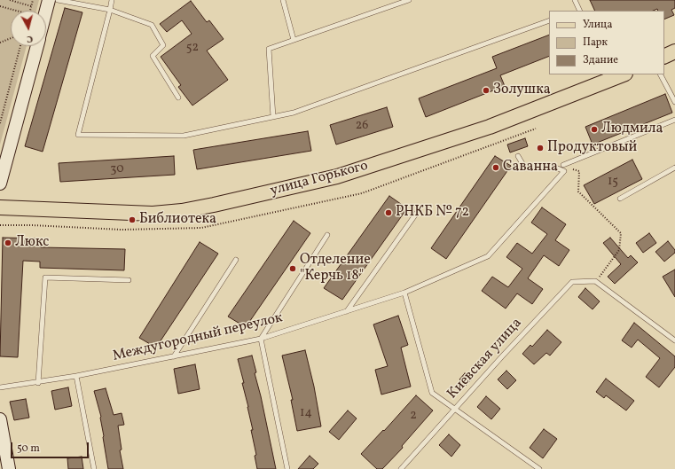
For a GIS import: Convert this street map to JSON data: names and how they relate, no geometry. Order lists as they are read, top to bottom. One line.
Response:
{"streets":{"main road":["улица Горького"],"lane":["Междугородный переулок","Киевская улица"]},"places":["Золушка","Людмила","Продуктовый","Саванна","РНКБ № 72","Библиотека","Люкс","Отделение \"Керчь 18\""],"house_numbers":["52","26","30","15","14","2"],"legend":["Улица","Парк","Здание"],"scale_bar":"50 m","north":"bottom"}
